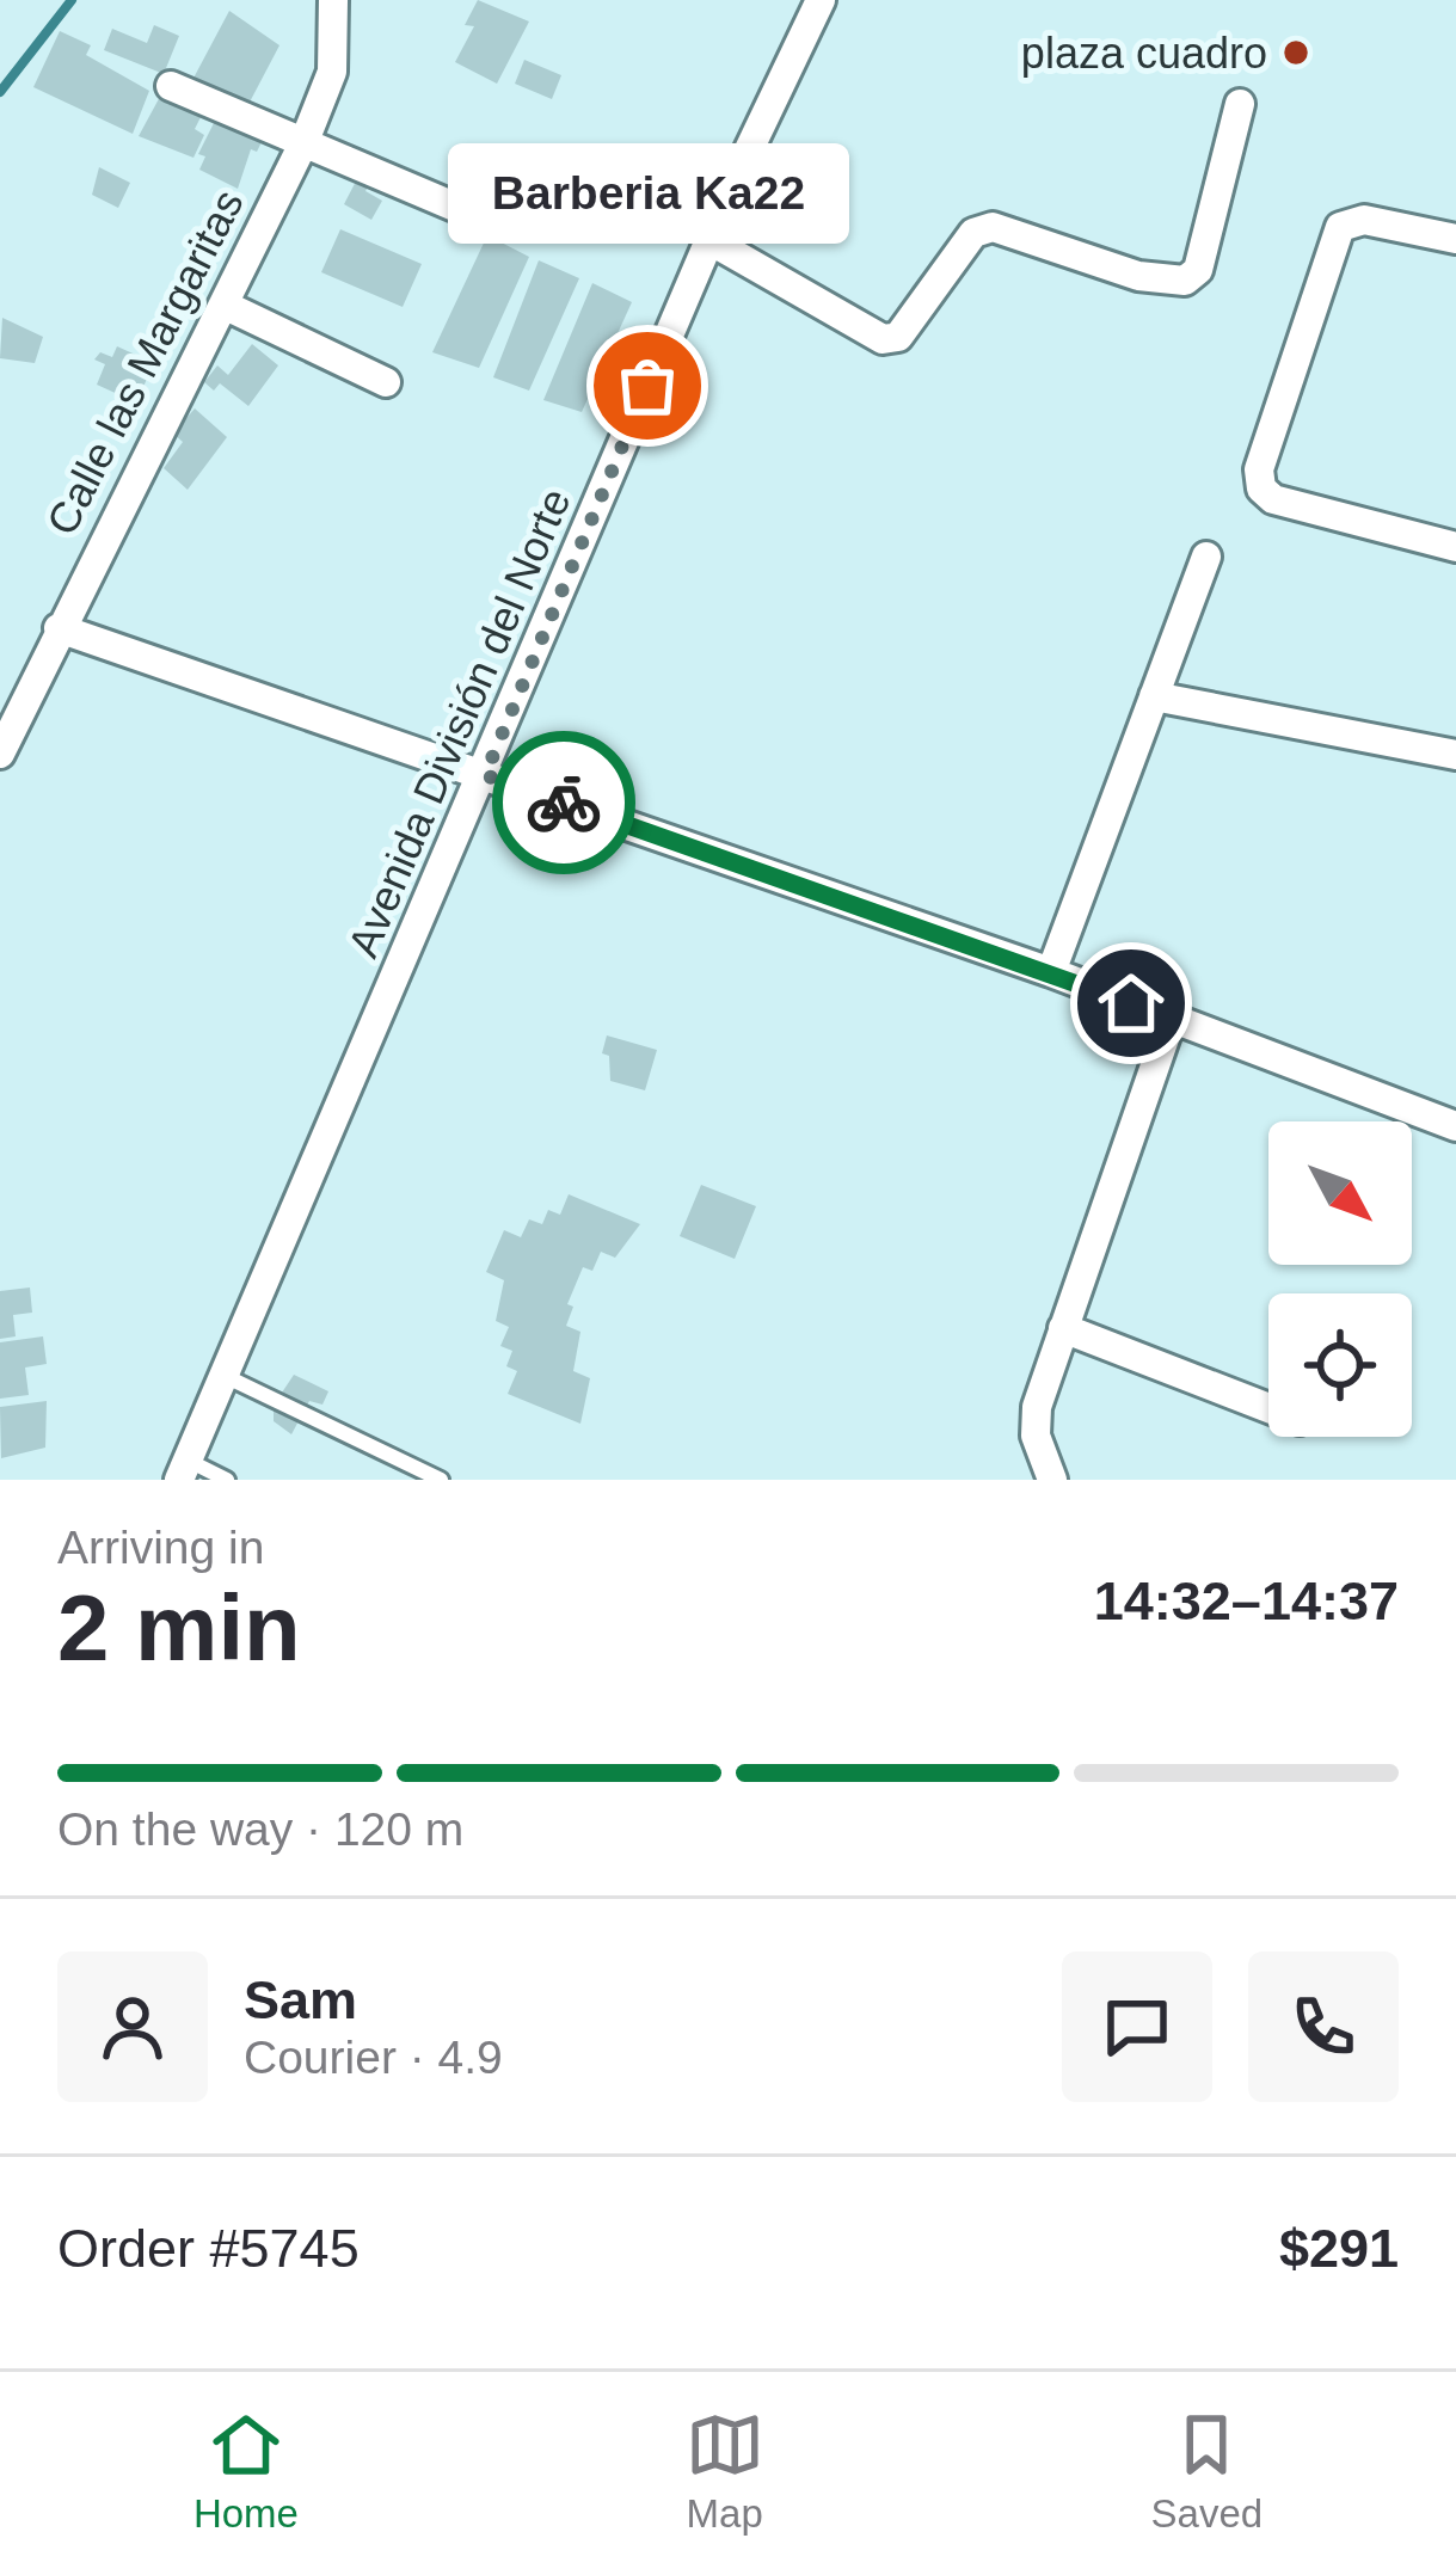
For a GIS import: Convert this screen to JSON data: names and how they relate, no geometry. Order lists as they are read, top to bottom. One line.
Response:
{"streets":{"street":["Calle las Margaritas","Avenida División del Norte"]},"places":["plaza cuadro","Barberia Ka22"],"north":"bottom right","page":{"bubble":"Barberia Ka22","heading":["2 min","Arriving in","14:32–14:37"],"panel":["Sam","Courier · 4.9","Order #5745","$291"],"bar":"On the way · 120 m","tabs":["Home","Map","Saved"]}}
